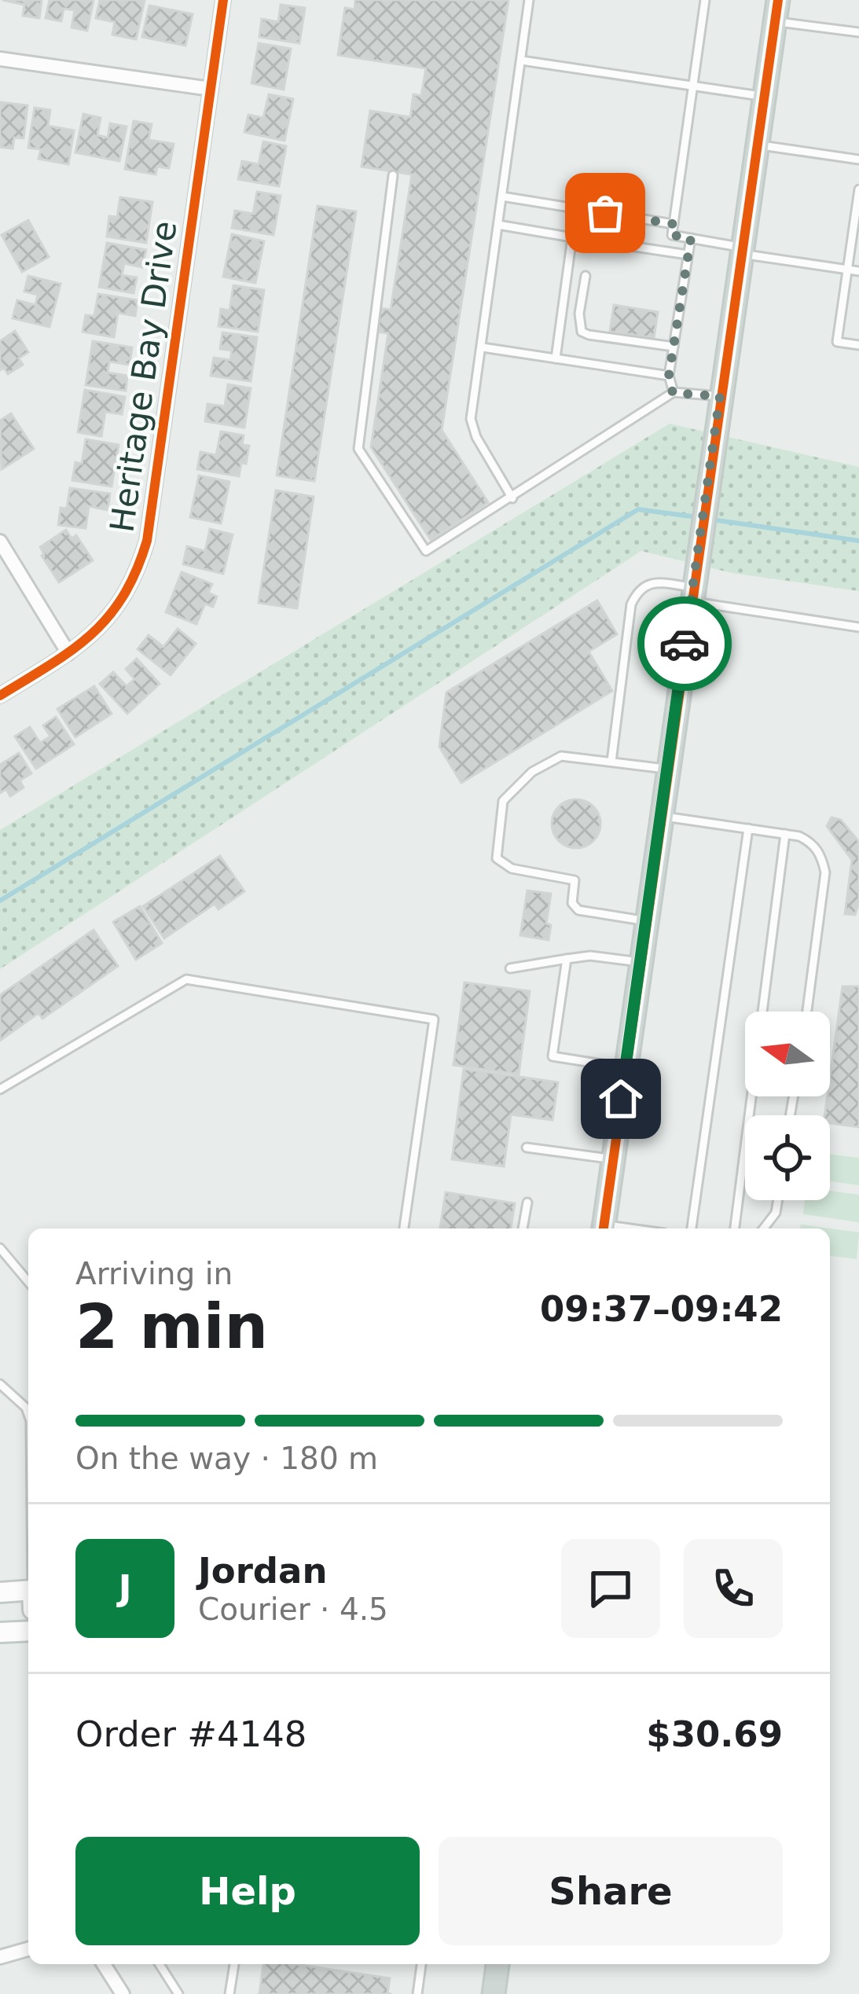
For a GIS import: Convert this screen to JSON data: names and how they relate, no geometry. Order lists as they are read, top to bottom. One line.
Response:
{"streets":{"street":["Heritage Bay Drive"]},"north":"left","page":{"heading":["2 min","Arriving in","09:37–09:42"],"panel":["Jordan","Courier · 4.5","Order #4148","$30.69"],"bar":"On the way · 180 m","round":"J","buttons":["Help","Share"]}}
